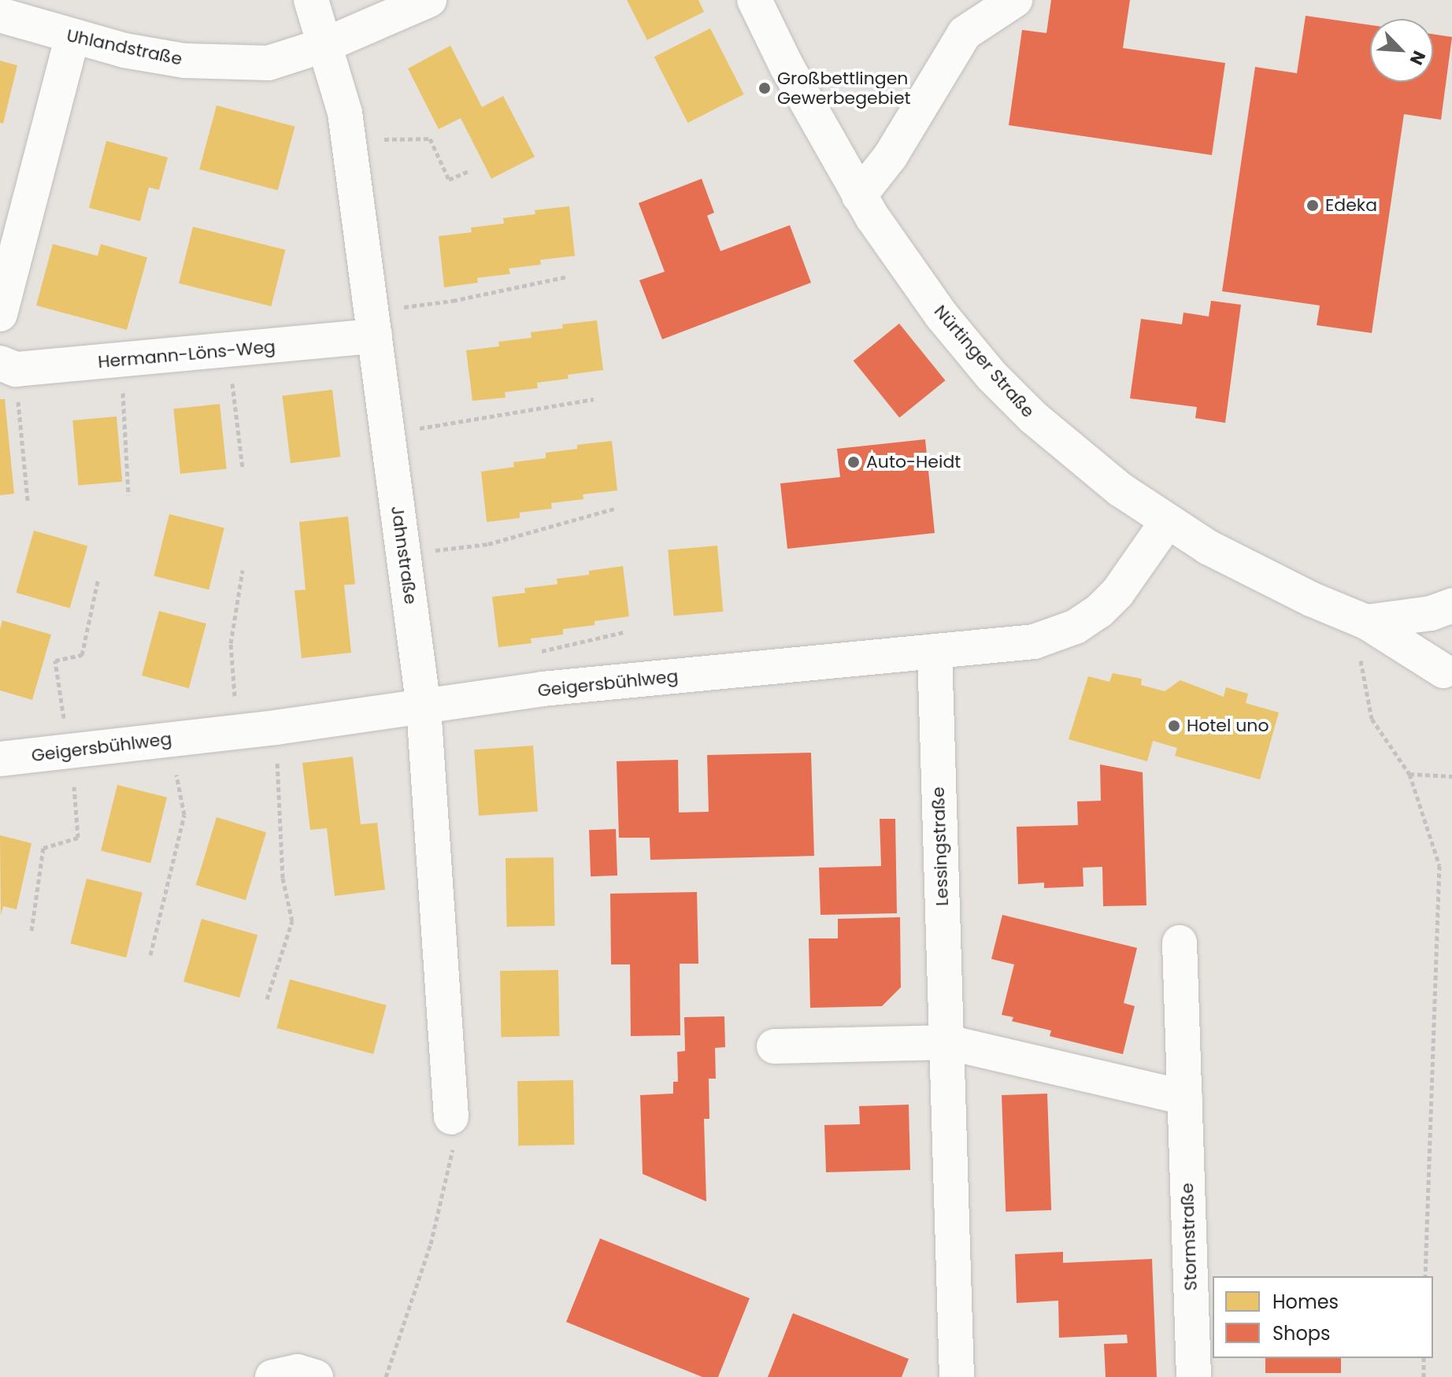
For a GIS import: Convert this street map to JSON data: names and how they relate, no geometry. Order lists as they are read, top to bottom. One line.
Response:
{"streets":{"street":["Uhlandstraße","Hermann-Löns-Weg","Nürtinger Straße","Jahnstraße","Geigersbühlweg","Lessingstraße","Stormstraße"]},"crossings":[["Uhlandstraße","Jahnstraße"],["Hermann-Löns-Weg","Jahnstraße"],["Nürtinger Straße","Geigersbühlweg"],["Jahnstraße","Geigersbühlweg"],["Geigersbühlweg","Lessingstraße"]],"places":["Großbettlingen Gewerbegebiet","Edeka","Auto-Heidt","Hotel uno"],"legend":["Homes","Shops"],"north":"bottom right"}
